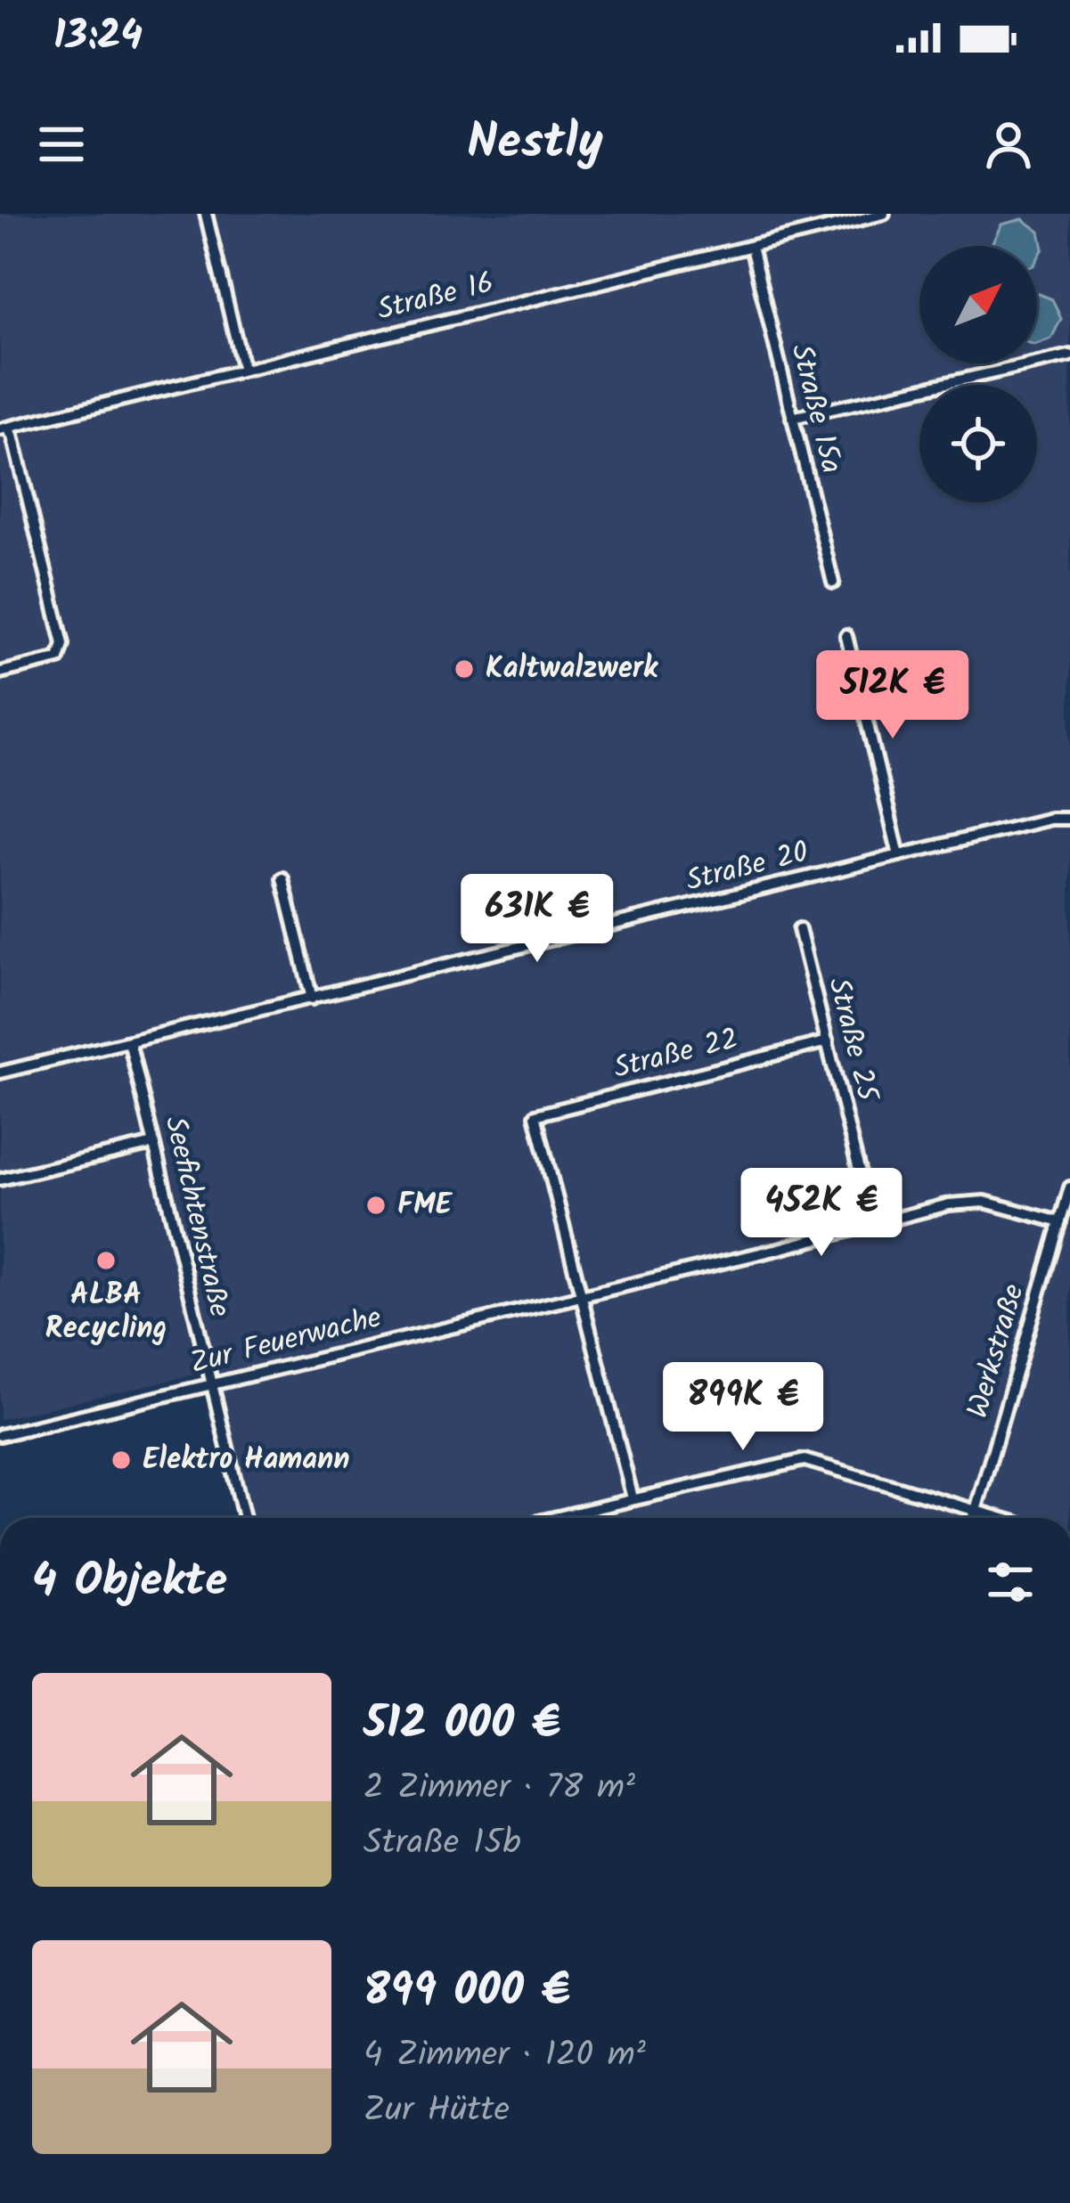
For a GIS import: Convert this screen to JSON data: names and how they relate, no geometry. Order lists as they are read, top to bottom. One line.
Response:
{"streets":{"street":["Straße 16","Straße 15a","Straße 20","Straße 25","Straße 22","Seefichtenstraße","Zur Feuerwache","Werkstraße"]},"crossings":[["Straße 16","Straße 15a"],["Straße 20","Seefichtenstraße"],["Straße 25","Straße 22"],["Straße 25","Zur Feuerwache"],["Straße 22","Zur Feuerwache"],["Seefichtenstraße","Zur Feuerwache"],["Zur Feuerwache","Werkstraße"]],"places":["Kaltwalzwerk","FME","ALBA Recycling","Elektro Hamann"],"north":"top right","page":{"status":"13:24","header":"Nestly","price":["512K €","631K €","452K €","899K €"],"heading":"4 Objekte","list":[{"name":"512 000 €","note":"2 Zimmer · 78 m² · Straße 15b"},{"name":"899 000 €","note":"4 Zimmer · 120 m² · Zur Hütte"}]}}
